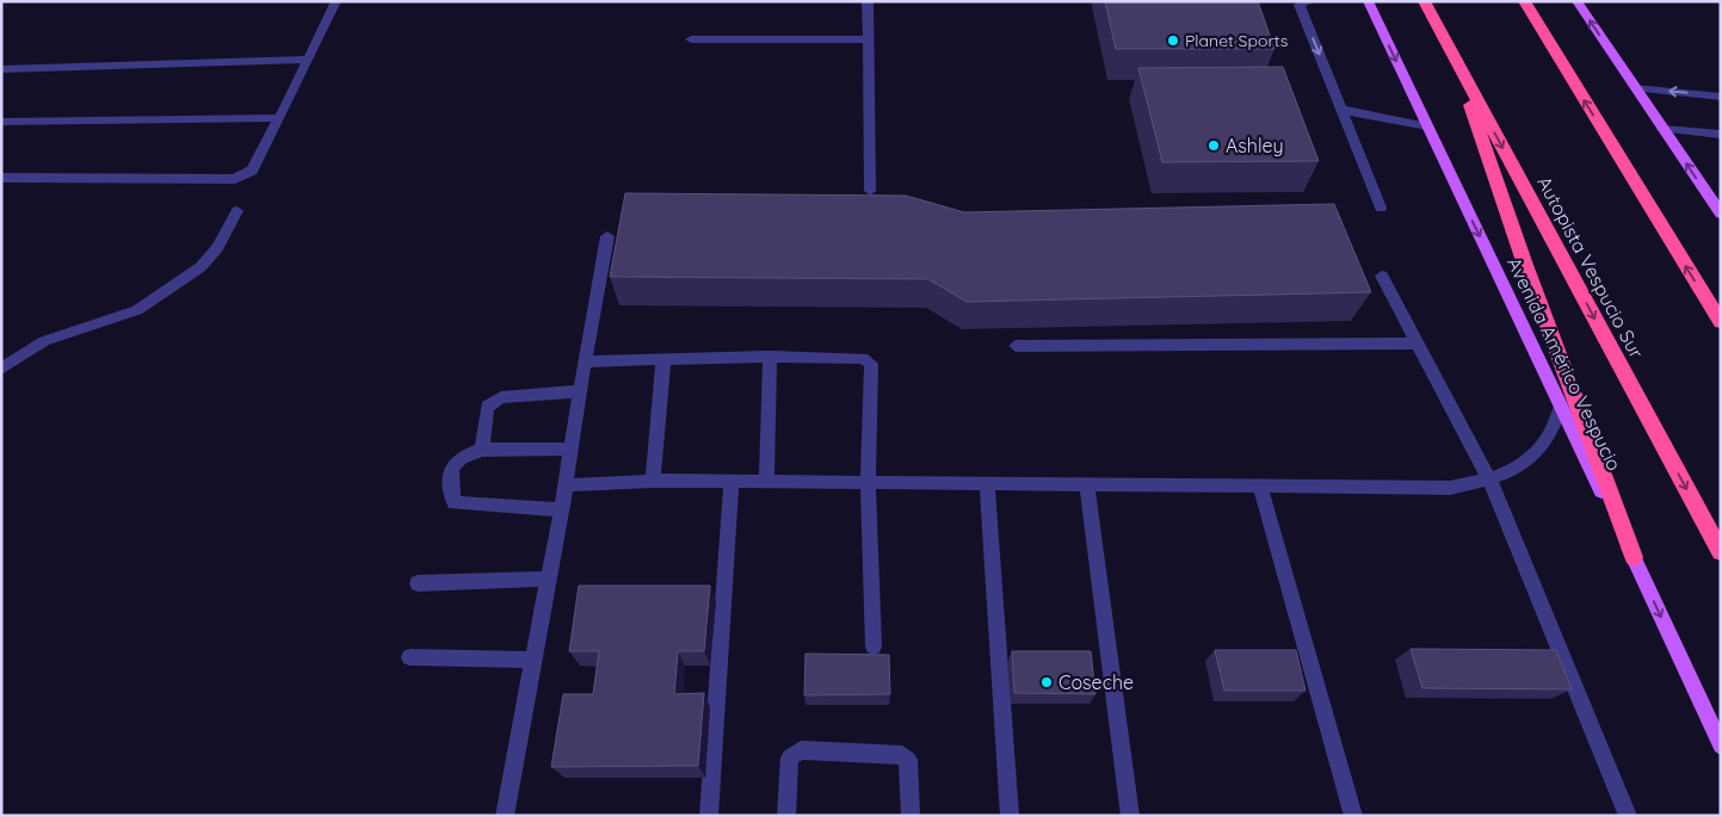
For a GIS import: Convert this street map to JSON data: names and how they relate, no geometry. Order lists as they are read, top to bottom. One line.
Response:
{"streets":{"highway":["Autopista Vespucio Sur"],"main road":["Avenida Américo Vespucio"]},"one_way":["Avenida Américo Vespucio"],"places":["Planet Sports","Ashley","Coseche"]}
